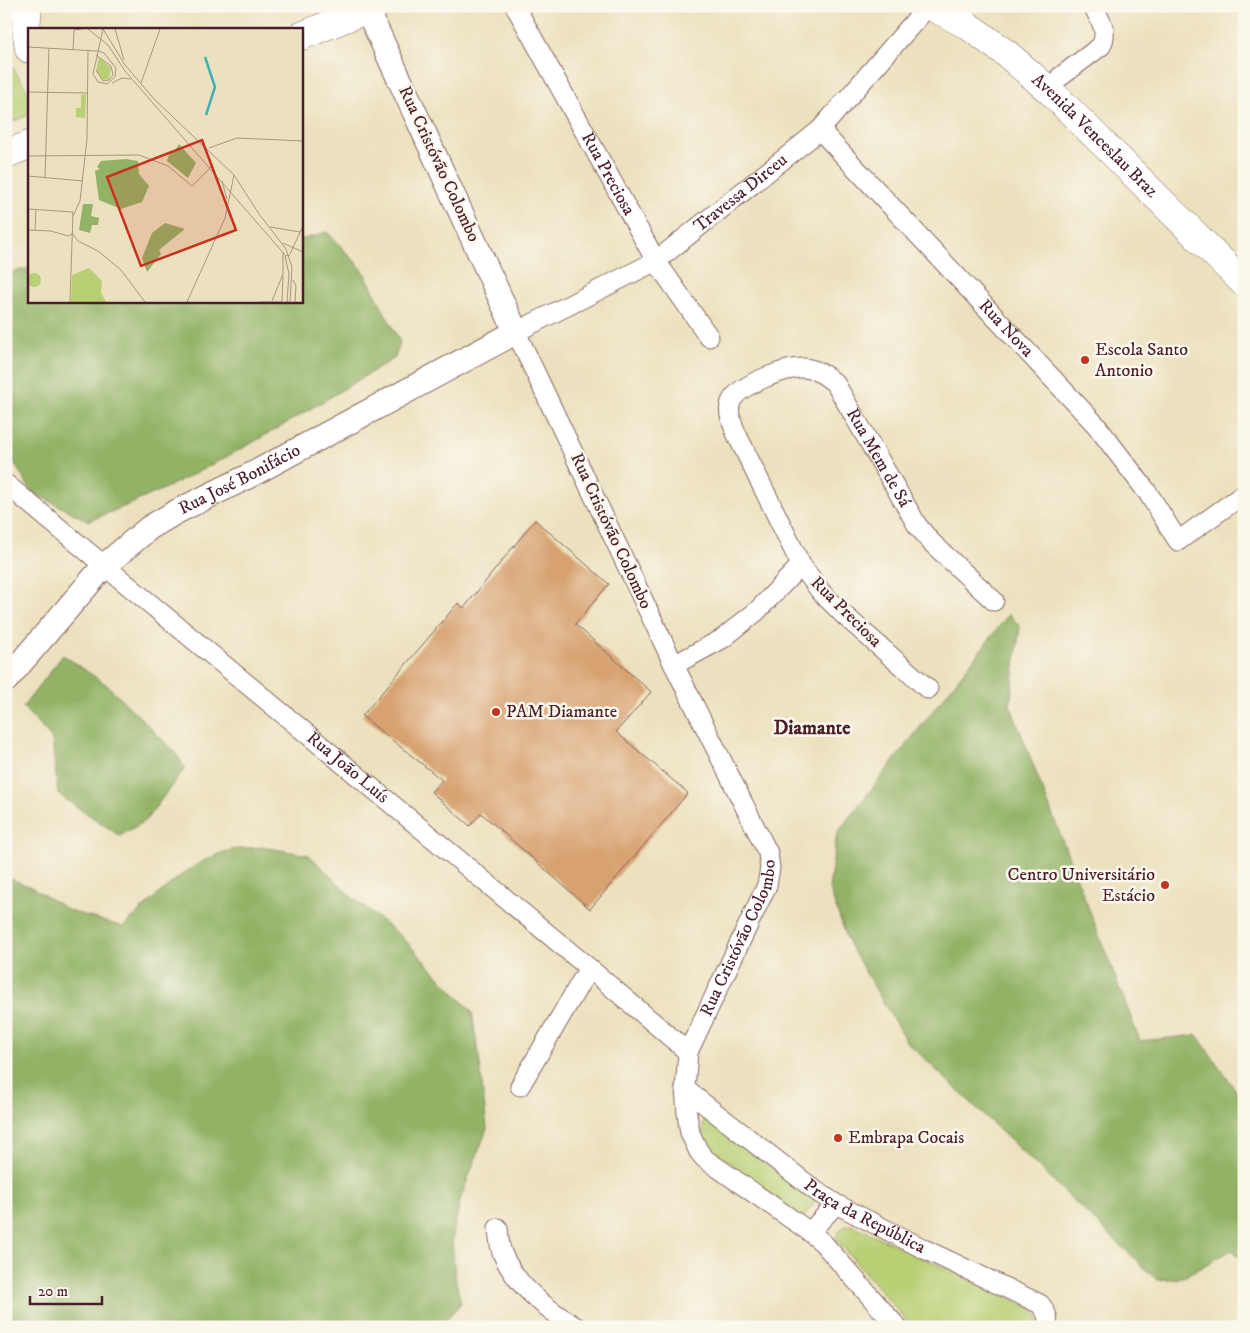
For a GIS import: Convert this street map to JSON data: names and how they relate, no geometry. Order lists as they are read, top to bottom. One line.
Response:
{"streets":{"main road":["Avenida Venceslau Braz"],"street":["Rua Cristóvão Colombo","Rua Preciosa","Travessa Dirceu","Rua Nova","Rua Mem de Sá","Rua José Bonifácio","Rua João Luís","Praça da República"]},"crossings":[["Avenida Venceslau Braz","Travessa Dirceu"],["Rua Cristóvão Colombo","Travessa Dirceu"],["Rua Cristóvão Colombo","Rua José Bonifácio"],["Rua Cristóvão Colombo","Rua João Luís"],["Rua Preciosa","Travessa Dirceu"],["Rua Preciosa","Rua Mem de Sá"],["Travessa Dirceu","Rua Nova"],["Travessa Dirceu","Rua José Bonifácio"],["Rua José Bonifácio","Rua João Luís"]],"districts":["Diamante"],"places":["Escola Santo Antonio","PAM Diamante","Centro Universitário Estácio","Embrapa Cocais"],"scale_bar":"20 m"}
